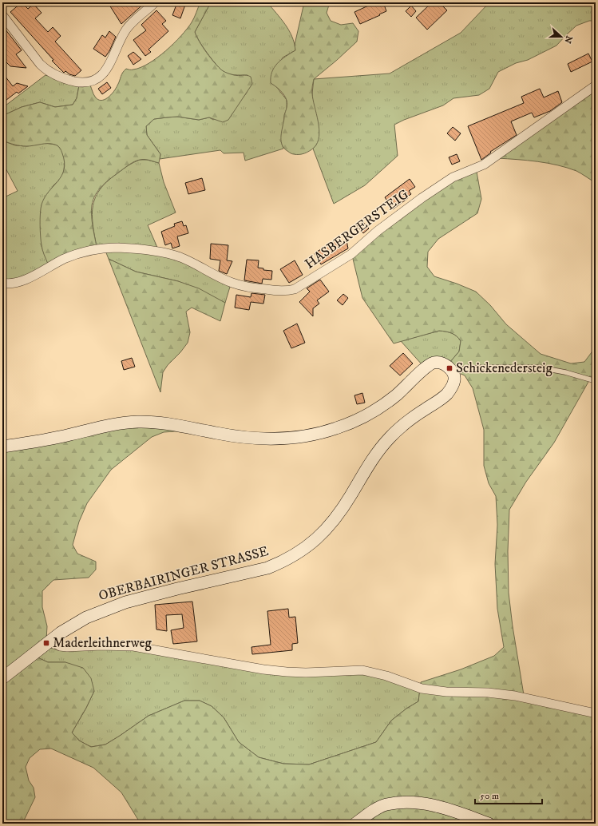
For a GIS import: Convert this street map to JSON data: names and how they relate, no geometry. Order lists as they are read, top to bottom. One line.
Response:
{"streets":{"street":["HASBERGERSTEIG","OBERBAIRINGER STRASSE"]},"places":{"transit":["Schickenedersteig","Maderleithnerweg"]},"scale_bar":"50 m","north":"right"}
